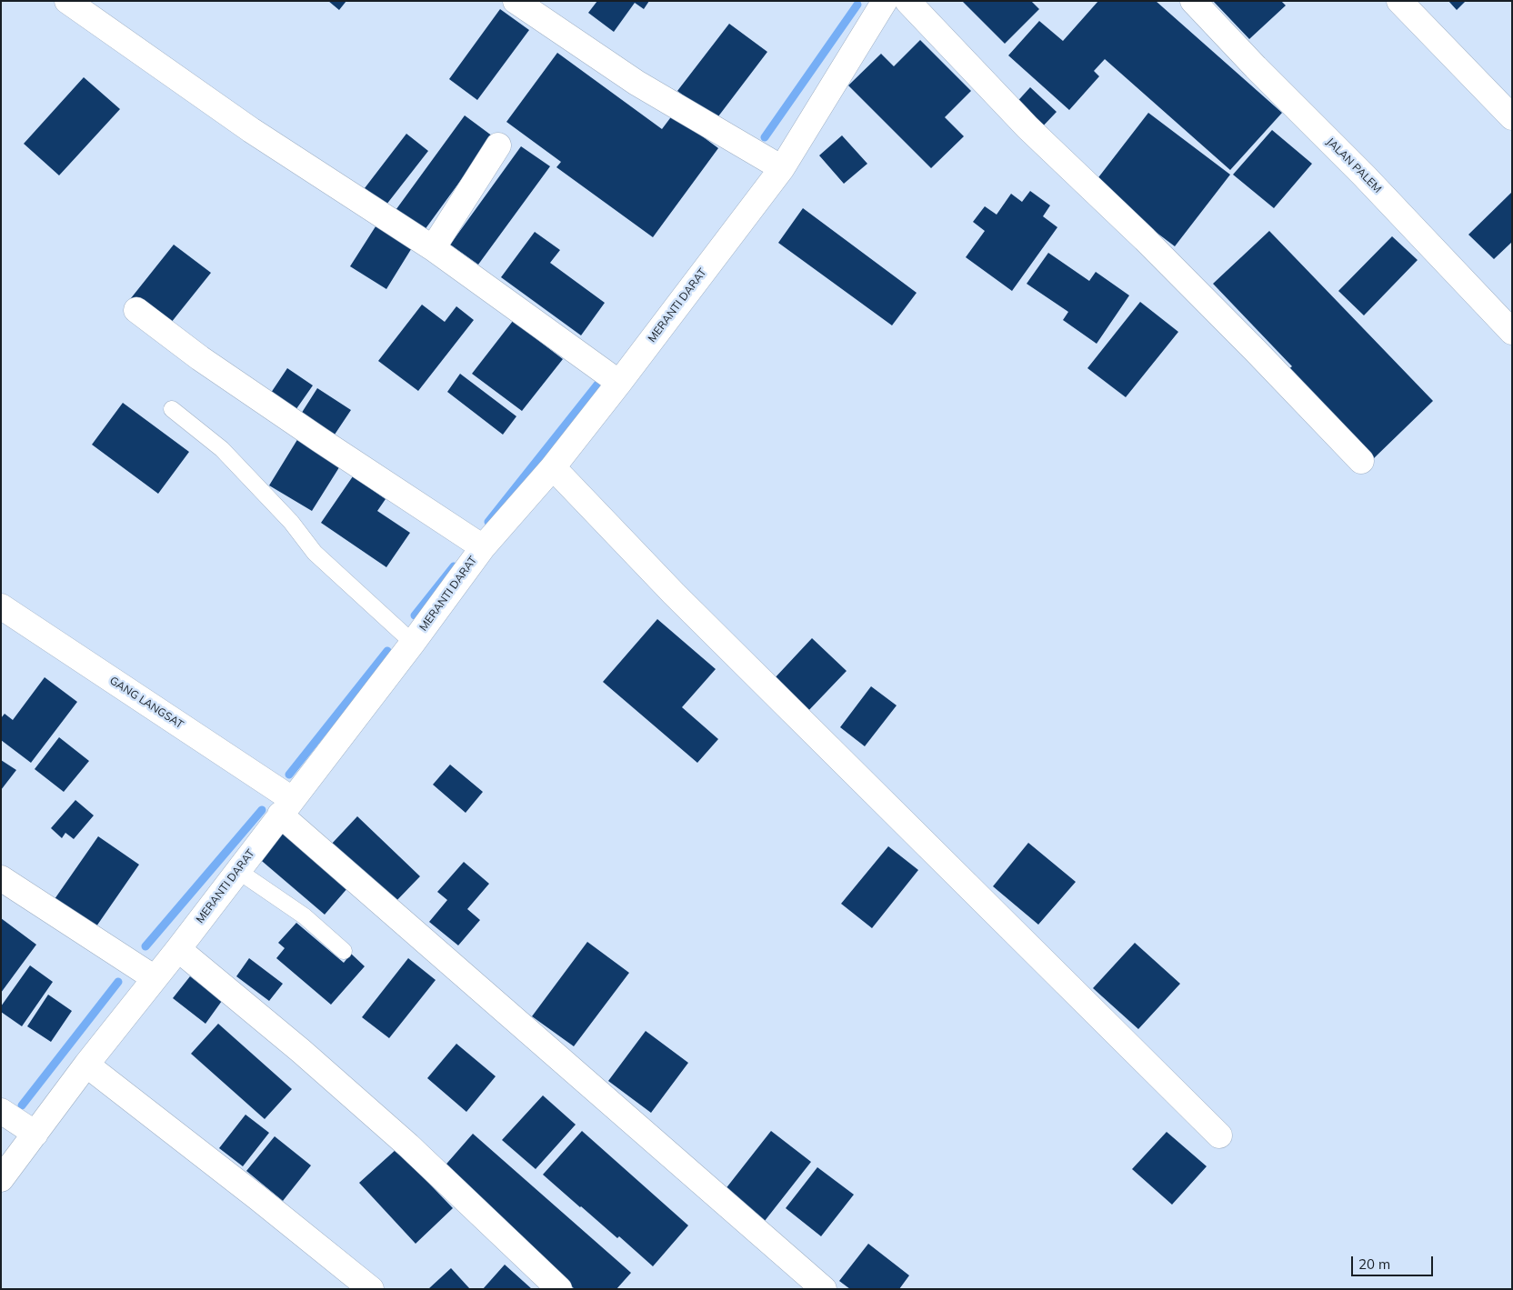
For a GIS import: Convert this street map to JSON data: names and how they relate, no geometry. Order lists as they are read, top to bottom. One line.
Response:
{"streets":{"street":["JALAN PALEM","MERANTI DARAT","GANG LANGSAT"]},"crossings":[["MERANTI DARAT","GANG LANGSAT"]],"scale_bar":"20 m"}
